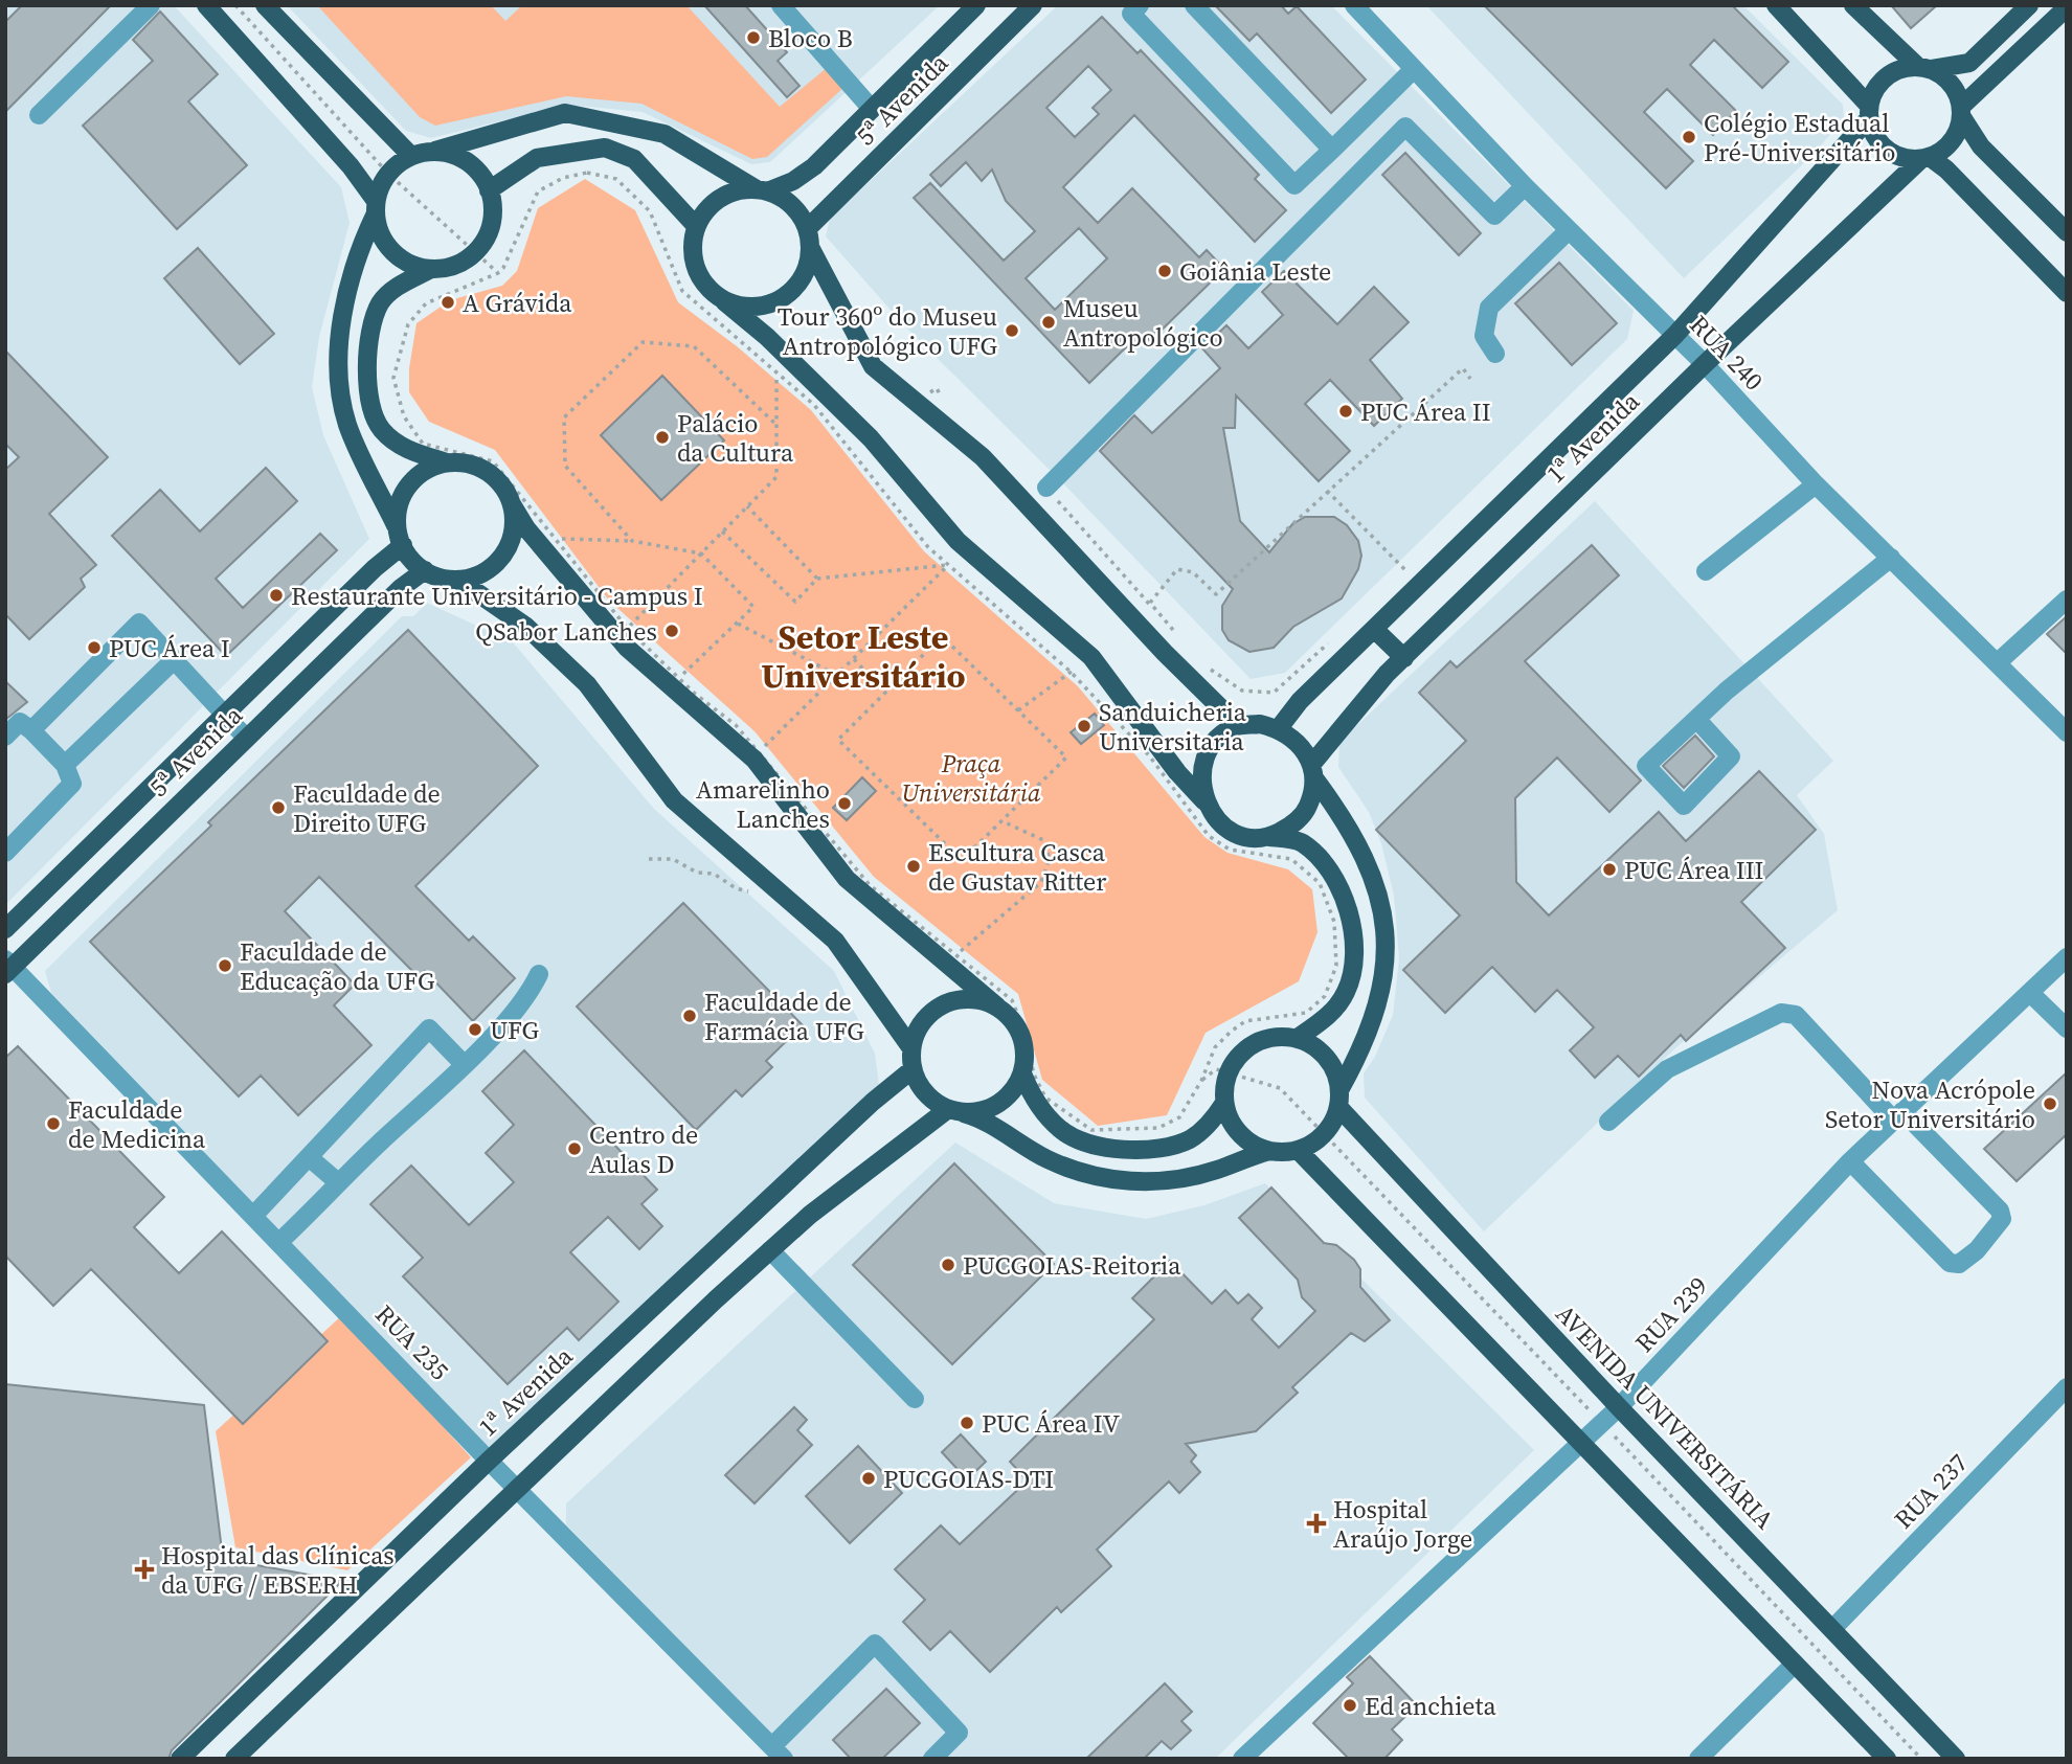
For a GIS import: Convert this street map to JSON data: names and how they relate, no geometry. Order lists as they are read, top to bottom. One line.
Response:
{"streets":{"main road":["5ª Avenida","1ª Avenida","AVENIDA UNIVERSITÁRIA"],"street":["RUA 240","RUA 239","RUA 235","RUA 237"]},"crossings":[["5ª Avenida","RUA 235"],["RUA 240","1ª Avenida"],["1ª Avenida","RUA 235"],["RUA 239","AVENIDA UNIVERSITÁRIA"],["AVENIDA UNIVERSITÁRIA","RUA 237"]],"districts":["Setor Leste Universitário"],"parks":["Praça Universitária"],"places":{"other":["Bloco B","Colégio Estadual Pré-Universitário","Goiânia Leste","A Grávida","Museu Antropológico","Tour 360º do Museu Antropológico UFG","PUC Área II","Palácio da Cultura","Restaurante Universitário - Campus I","QSabor Lanches","PUC Área I","Sanduicheria Universitaria","Amarelinho Lanches","Faculdade de Direito UFG","Escultura Casca de Gustav Ritter","PUC Área III","Faculdade de Educação da UFG","Faculdade de Farmácia UFG","UFG","Nova Acrópole Setor Universitário","Faculdade de Medicina","Centro de Aulas D","PUCGOIAS-Reitoria","PUC Área IV","PUCGOIAS-DTI","Ed anchieta"],"health":["Hospital Araújo Jorge","Hospital das Clínicas da UFG / EBSERH"]}}
